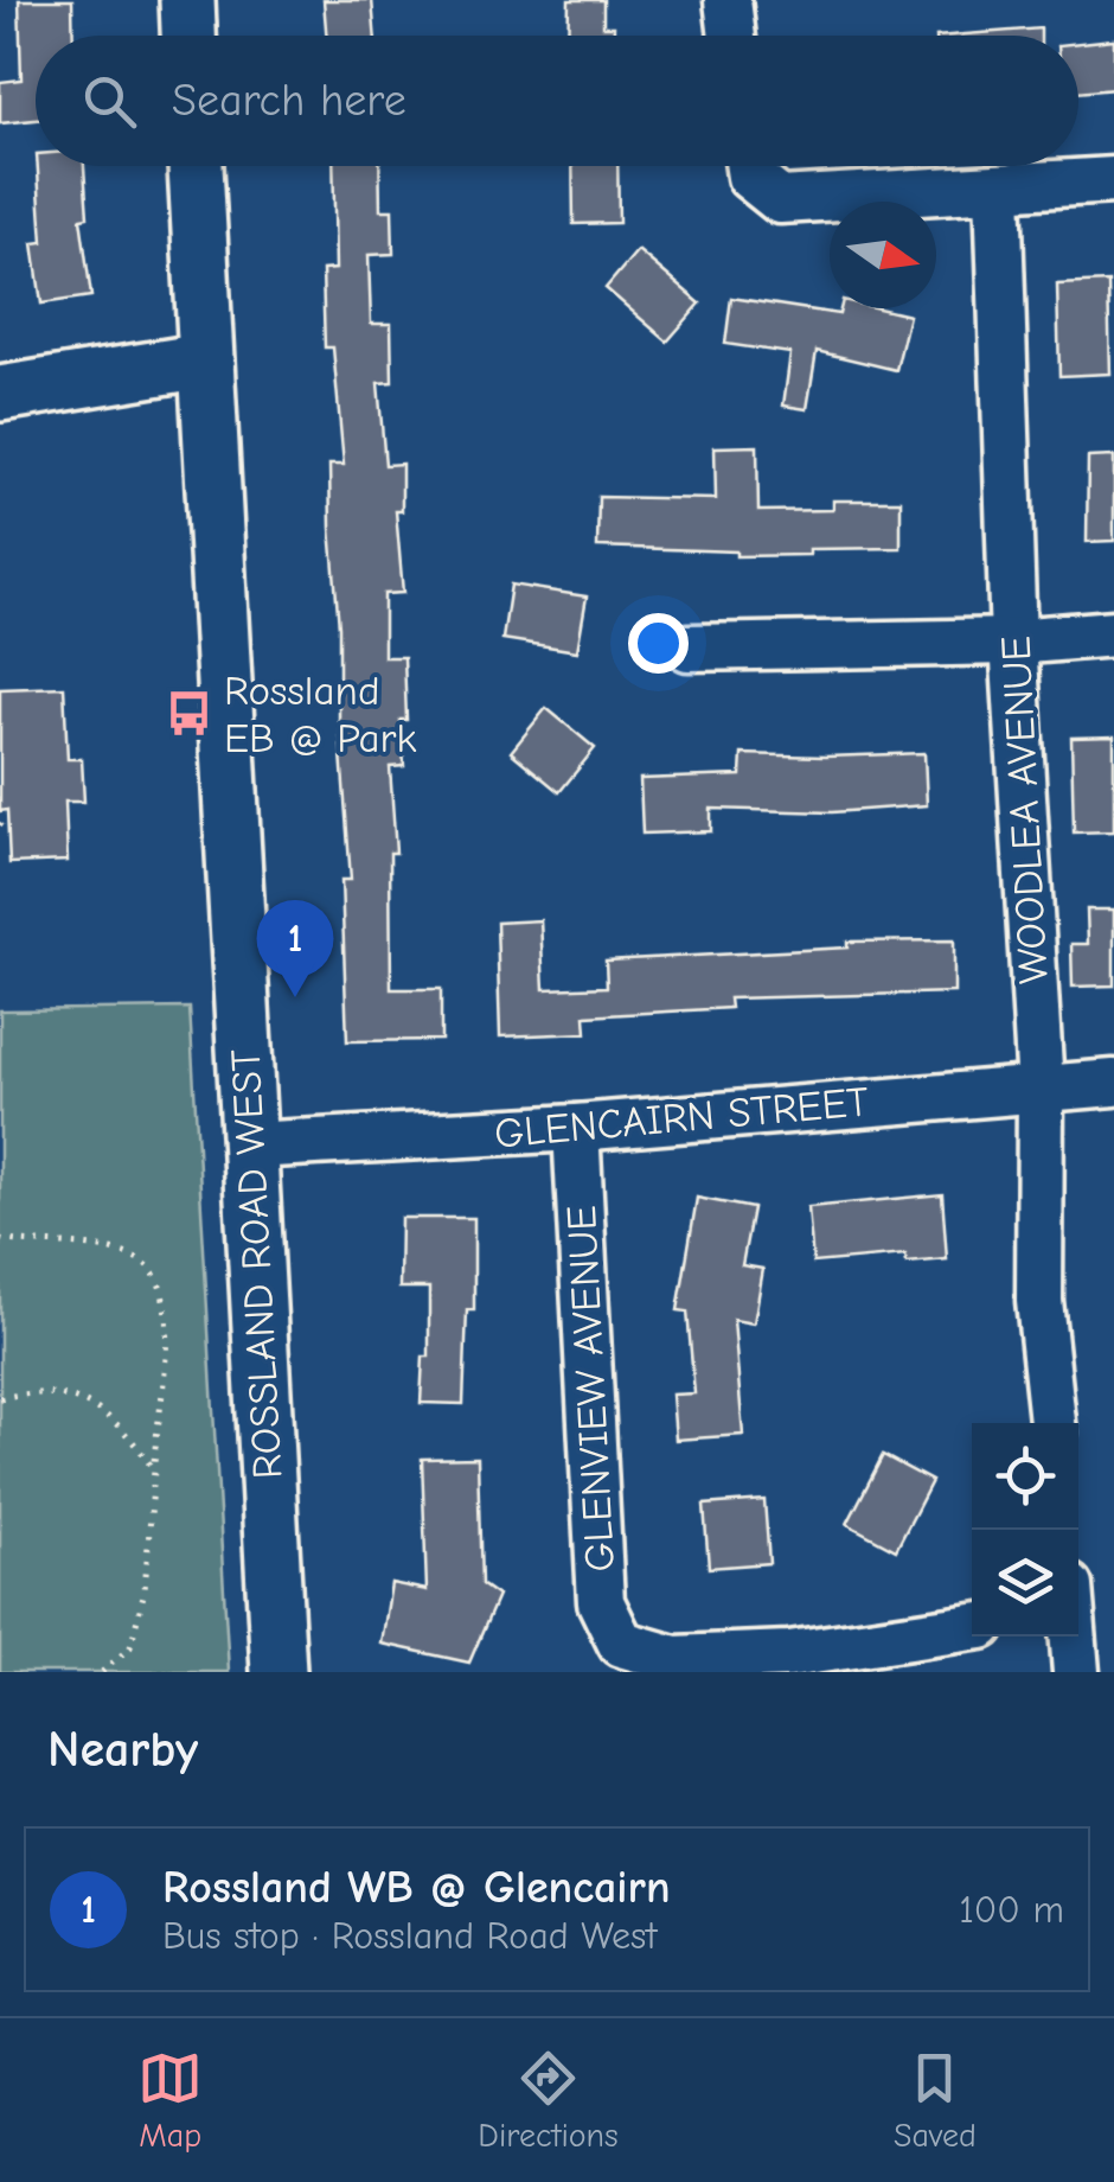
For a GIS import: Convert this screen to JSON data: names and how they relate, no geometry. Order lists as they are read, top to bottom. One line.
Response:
{"streets":{"main road":["ROSSLAND ROAD WEST"],"street":["WOODLEA AVENUE","GLENCAIRN STREET","GLENVIEW AVENUE"]},"crossings":[["WOODLEA AVENUE","GLENCAIRN STREET"],["GLENCAIRN STREET","ROSSLAND ROAD WEST"],["GLENCAIRN STREET","GLENVIEW AVENUE"]],"places":{"bus stop":["Rossland EB @ Park"]},"north":"right","page":{"search":"Search here","pins":"1","heading":"Nearby","list":[{"mark":"1","name":"Rossland WB @ Glencairn","note":"Bus stop · Rossland Road West","value":"100 m"}],"nav":["Map","Directions","Saved"]}}
